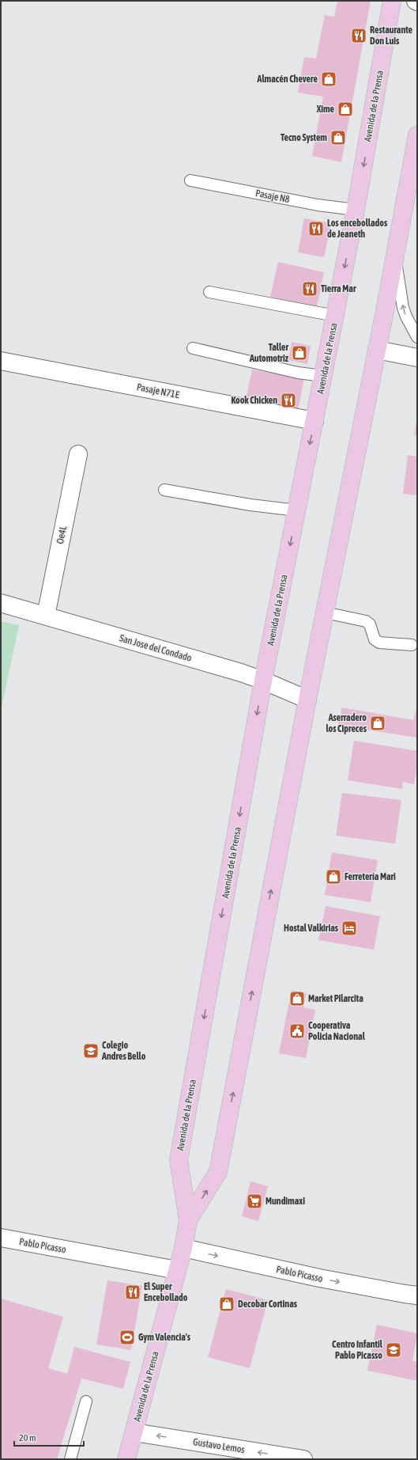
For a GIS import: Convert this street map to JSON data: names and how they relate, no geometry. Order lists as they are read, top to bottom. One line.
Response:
{"streets":{"main road":["Avenida de la Prensa"],"street":["Pasaje N71E","Oe4L","San Jose del Condado","Pablo Picasso","Gustavo Lemos"],"lane":["Pasaje N8"]},"crossings":[["Avenida de la Prensa","Pasaje N8"],["Avenida de la Prensa","Pasaje N71E"],["Avenida de la Prensa","San Jose del Condado"],["Avenida de la Prensa","Pablo Picasso"],["Avenida de la Prensa","Gustavo Lemos"],["Oe4L","San Jose del Condado"]],"one_way":["Pablo Picasso","Gustavo Lemos"],"places":{"restaurant":["Restaurante Don Luis","Los encebollados de Jeaneth","Tierra Mar","Kook Chicken","El Super Encebollado"],"shop":["Almacén Chevere","Xime","Tecno System","Taller Automotriz","Aserradero los Cipreces","Ferretería Mari","Market Pilarcita","Decobar Cortinas"],"hotel":["Hostal Valkirias"],"public building":["Cooperativa Policia Nacional"],"school or university":["Colegio Andres Bello","Centro Infantil Pablo Picasso"],"supermarket":["Mundimaxi"],"sports":["Gym Valencia's"]},"scale_bar":"20 m"}
